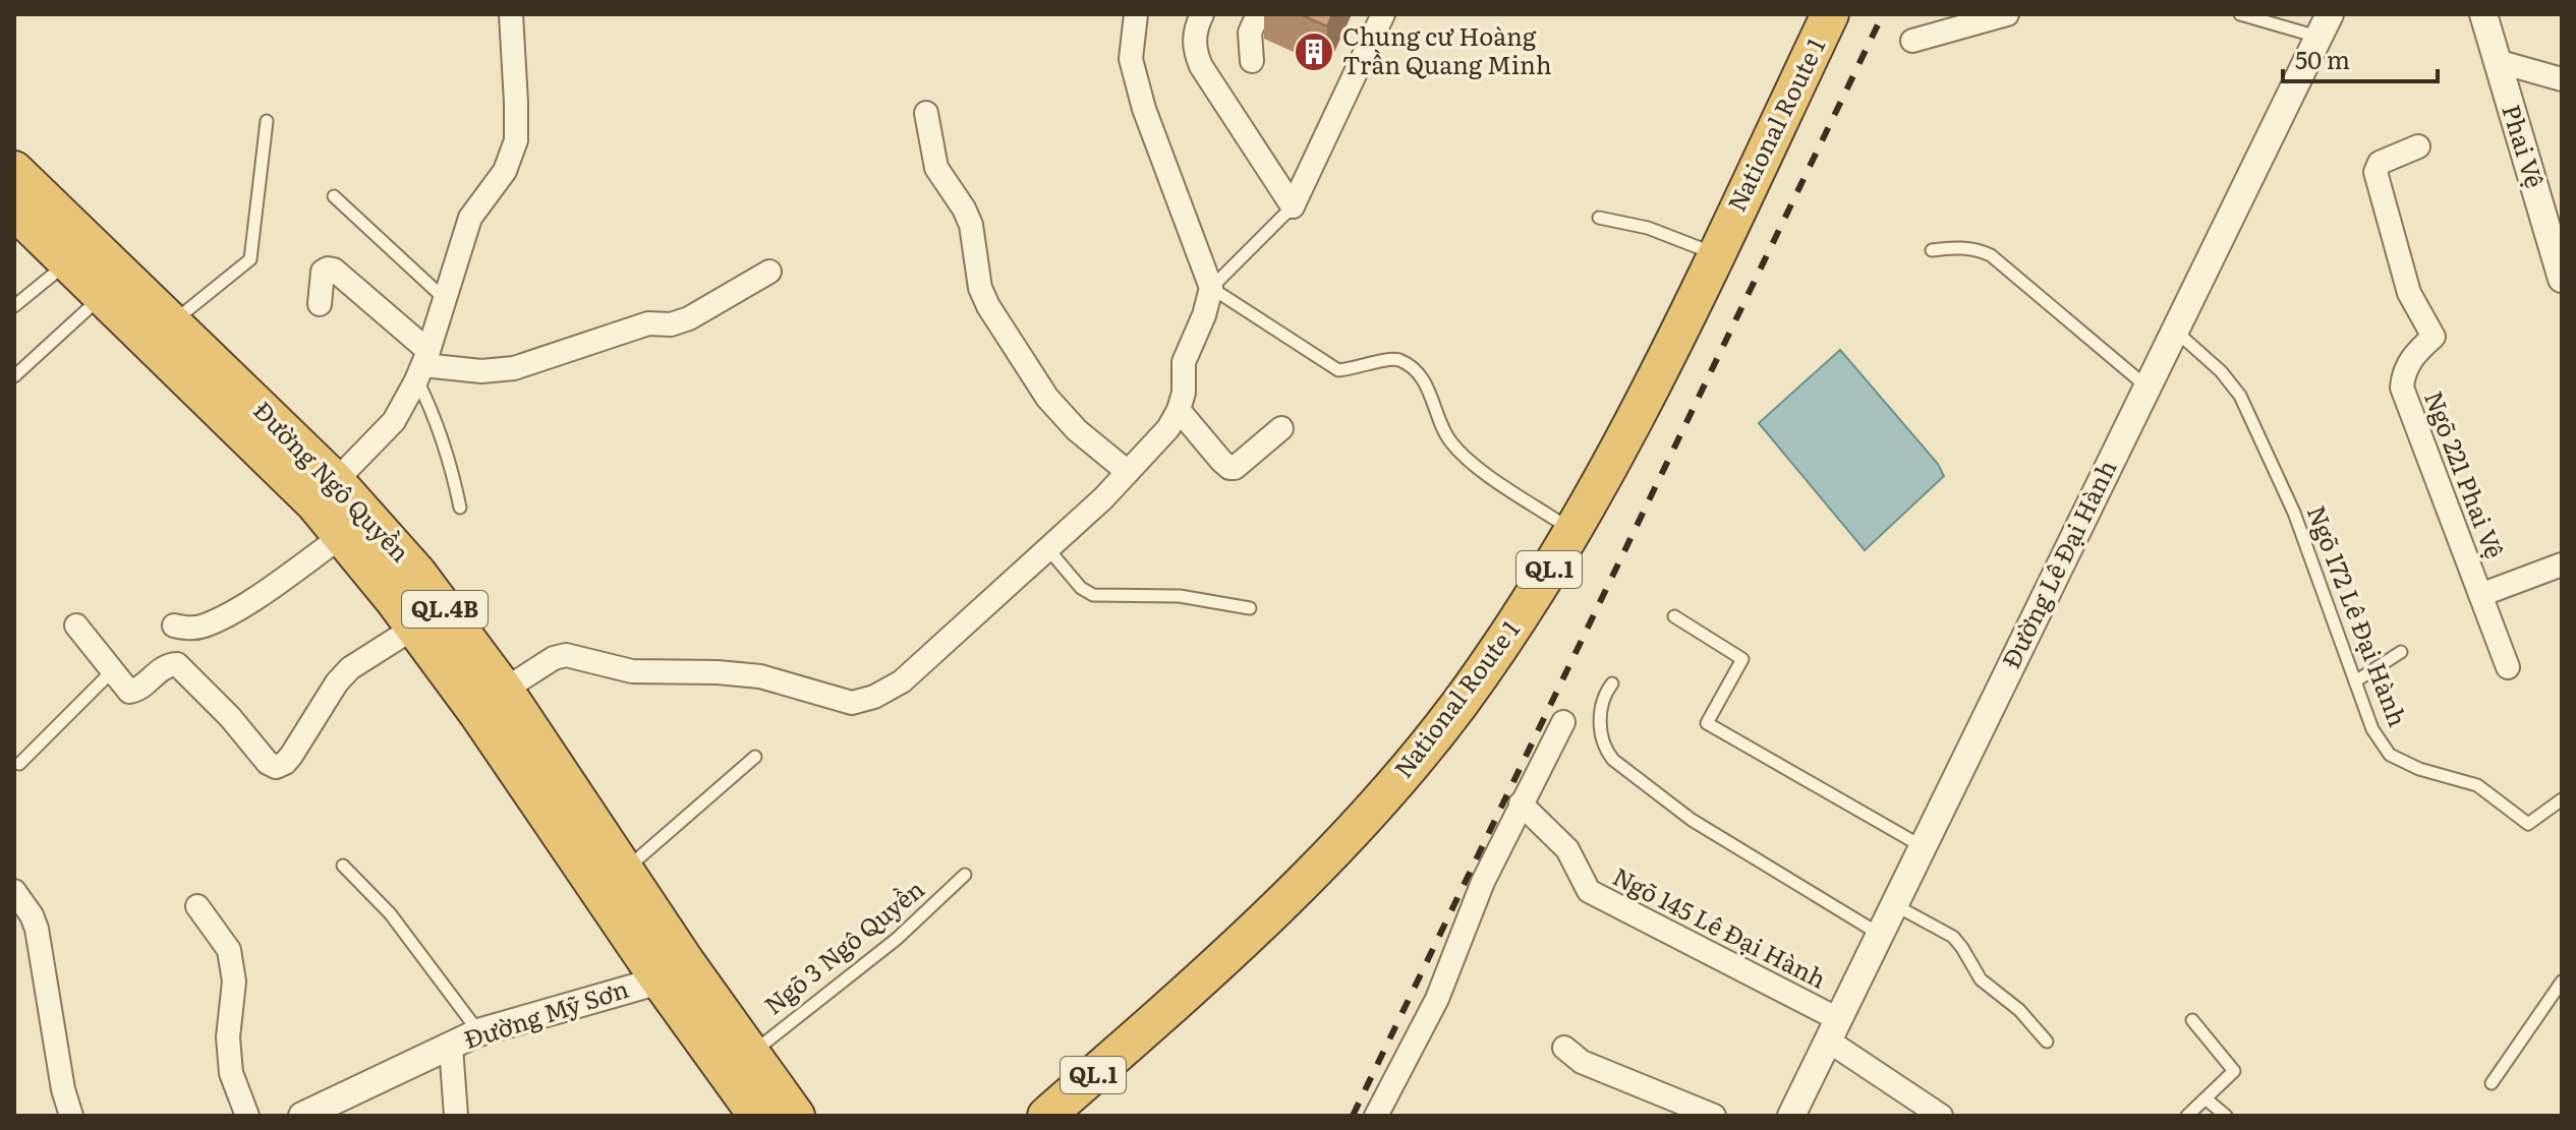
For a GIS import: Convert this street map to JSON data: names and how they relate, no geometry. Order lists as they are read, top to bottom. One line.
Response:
{"streets":{"highway":["National Route 1","Đường Ngô Quyền","QL.1","QL.4B"],"street":["Phai Vệ","Ngõ 221 Phai Vệ","Đường Lê Đại Hành","Ngõ 145 Lê Đại Hành","Đường Mỹ Sơn"],"lane":["Ngõ 172 Lê Đại Hành","Ngõ 3 Ngô Quyền"]},"crossings":[["Đường Ngô Quyền","Ngõ 3 Ngô Quyền"],["Đường Ngô Quyền","Đường Mỹ Sơn"],["Đường Lê Đại Hành","Ngõ 172 Lê Đại Hành"],["Đường Lê Đại Hành","Ngõ 145 Lê Đại Hành"]],"places":{"building":["Chung cư Hoàng Trần Quang Minh"]},"scale_bar":"50 m"}
